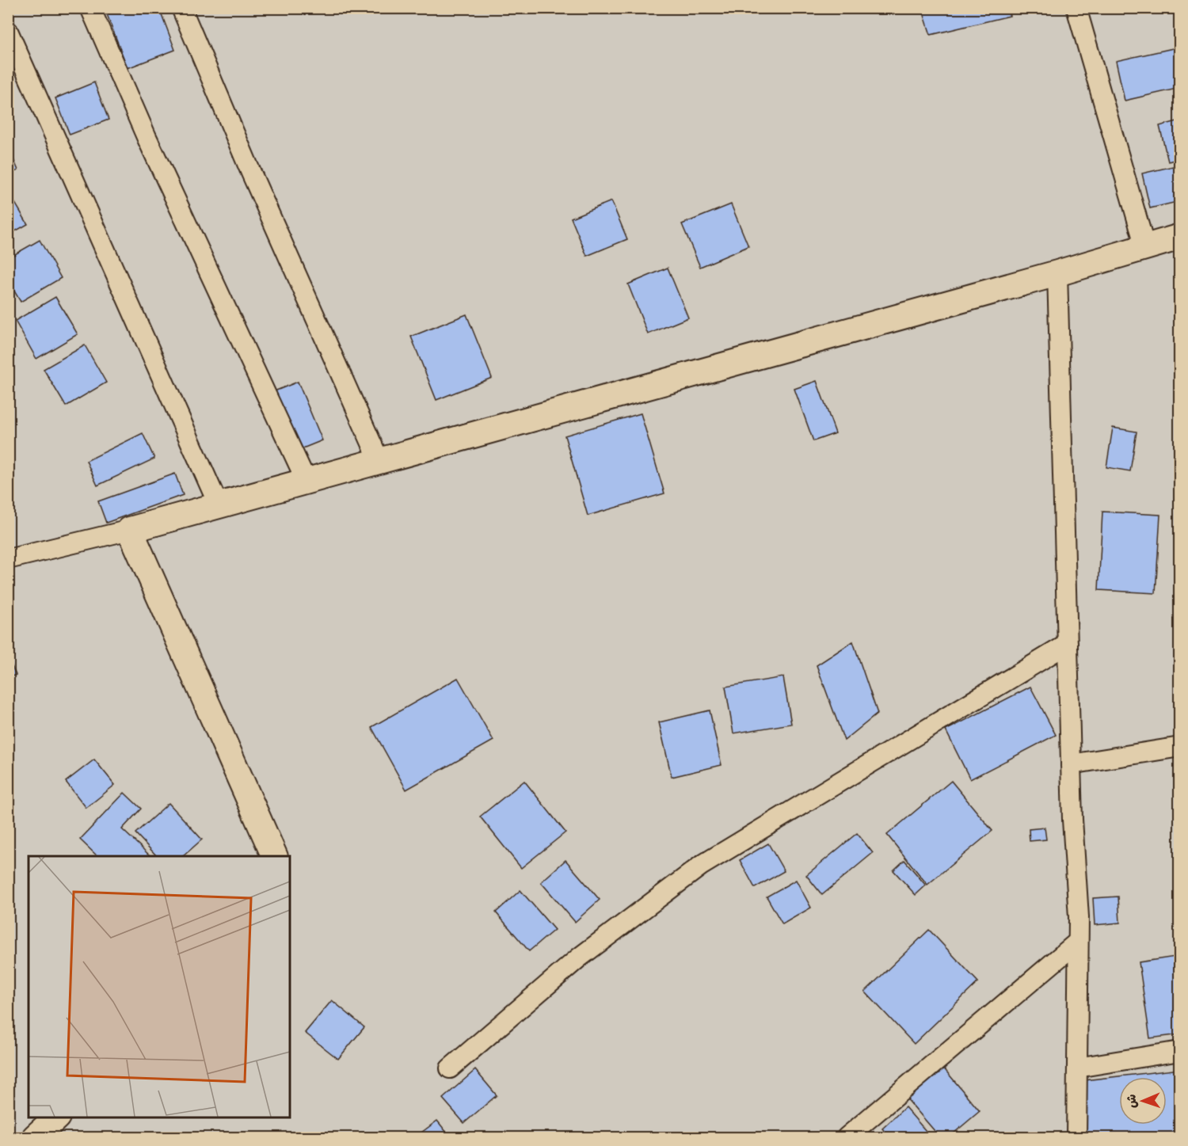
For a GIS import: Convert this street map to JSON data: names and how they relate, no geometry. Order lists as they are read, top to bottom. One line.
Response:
{"north":"left"}
